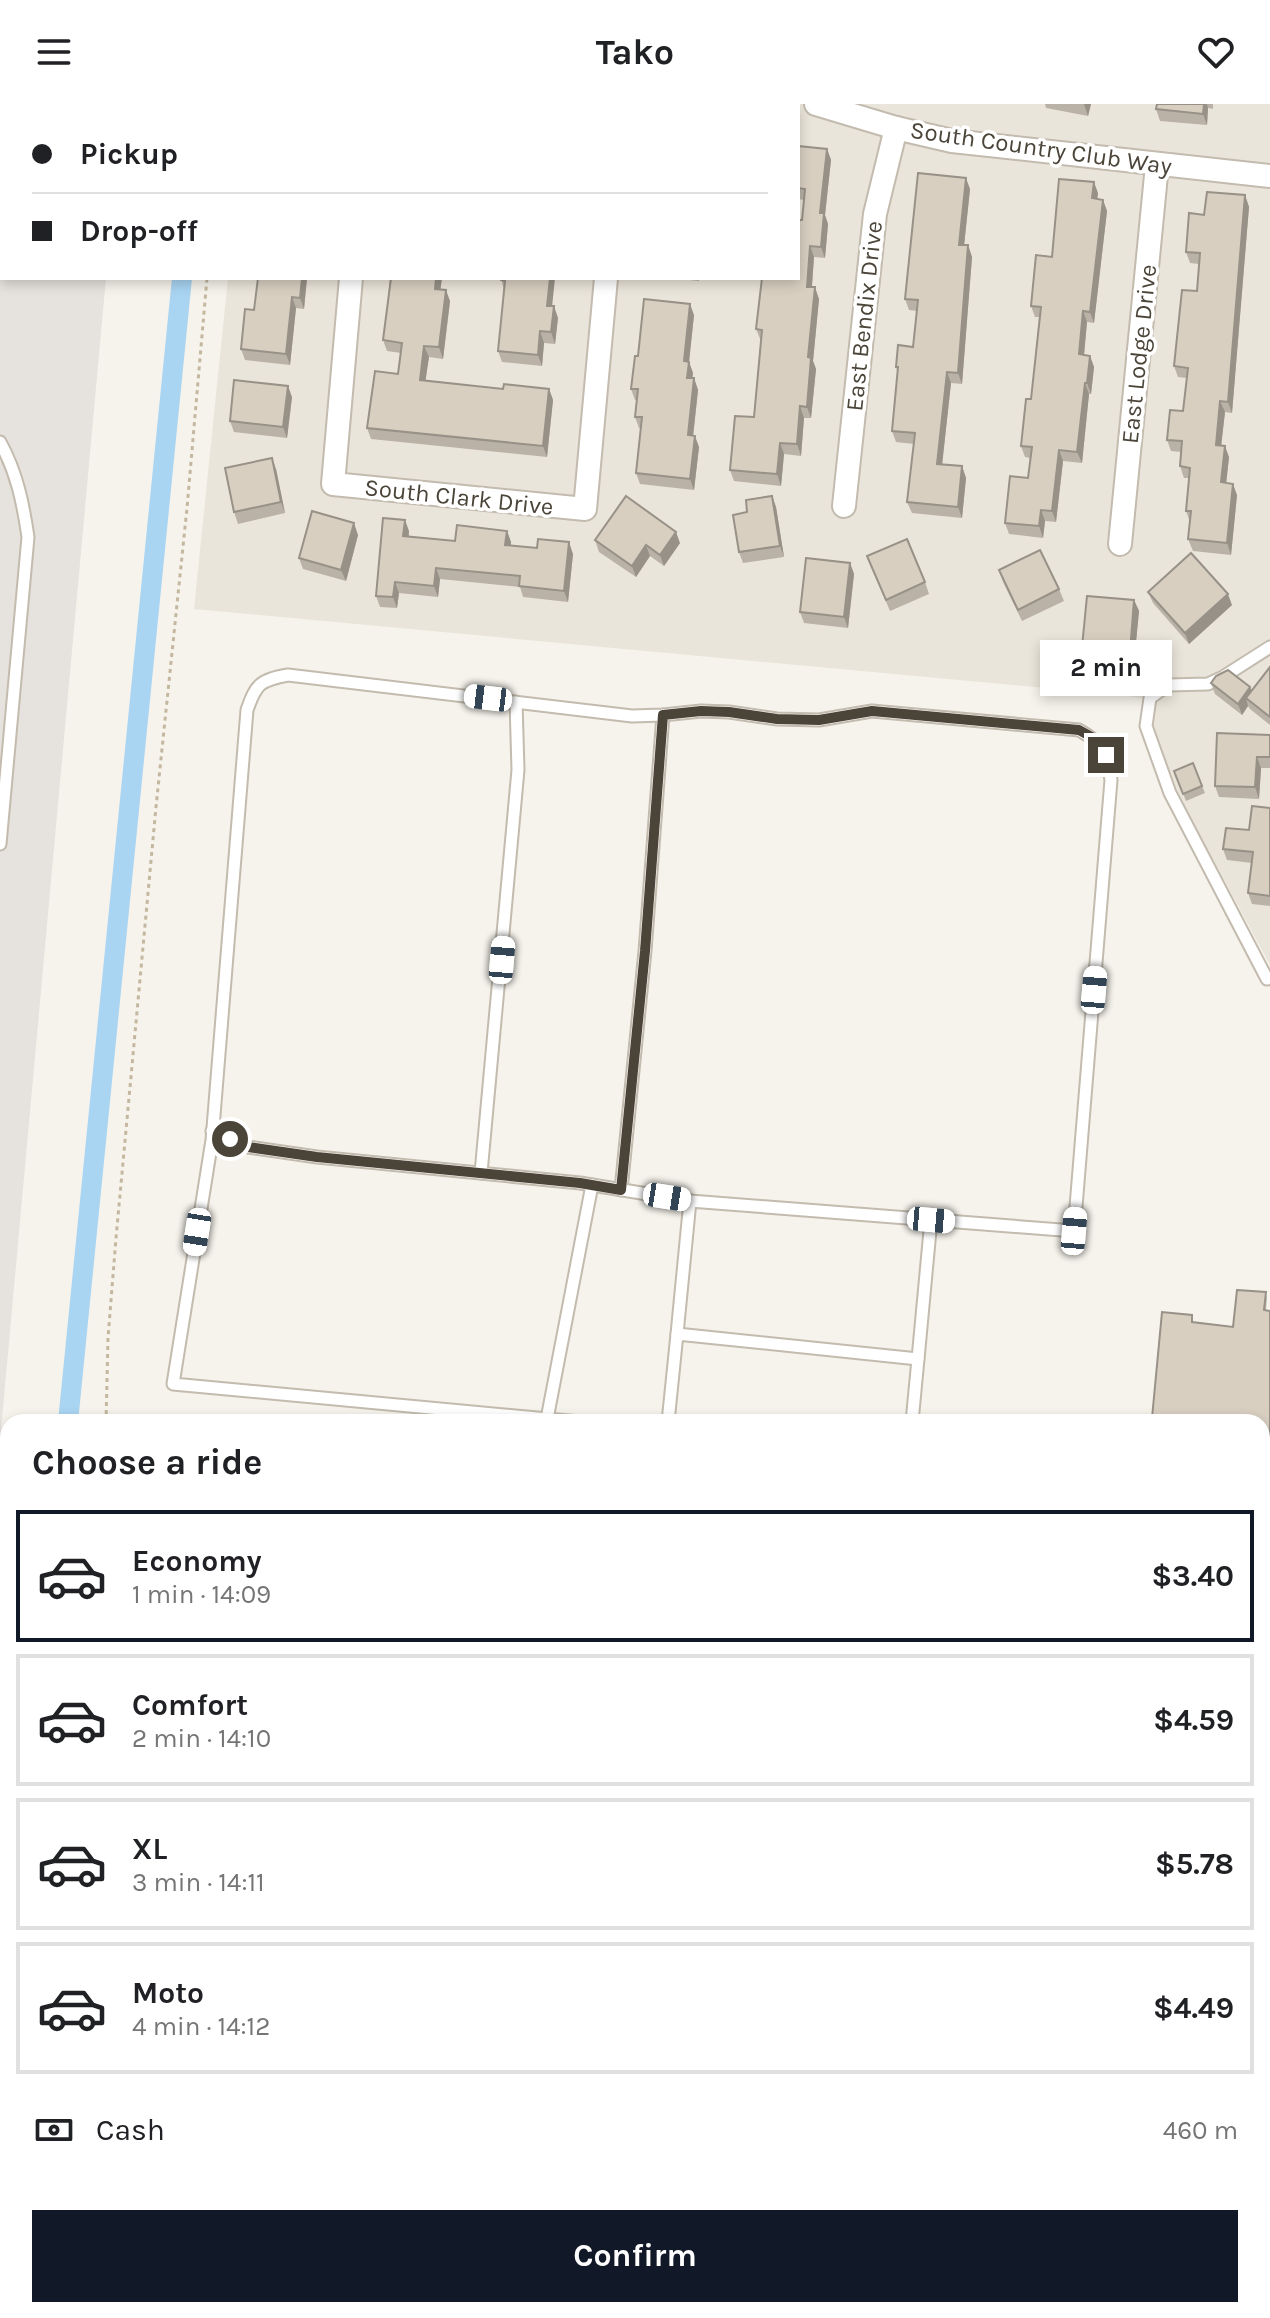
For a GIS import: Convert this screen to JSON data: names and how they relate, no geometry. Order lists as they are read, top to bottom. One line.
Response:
{"streets":{"street":["South Country Club Way","East Bendix Drive","East Lodge Drive","South Clark Drive"]},"crossings":[["South Country Club Way","East Bendix Drive"],["South Country Club Way","East Lodge Drive"]],"page":{"header":"Tako","banner":["Pickup","Drop-off"],"bubble":"2 min","heading":"Choose a ride","list":[{"name":"Economy","note":"1 min · 14:09","value":"$3.40"},{"name":"Comfort","note":"2 min · 14:10","value":"$4.59"},{"name":"XL","note":"3 min · 14:11","value":"$5.78"},{"name":"Moto","note":"4 min · 14:12","value":"$4.49"}],"pay":["Cash","460 m"],"buttons":"Confirm"}}
